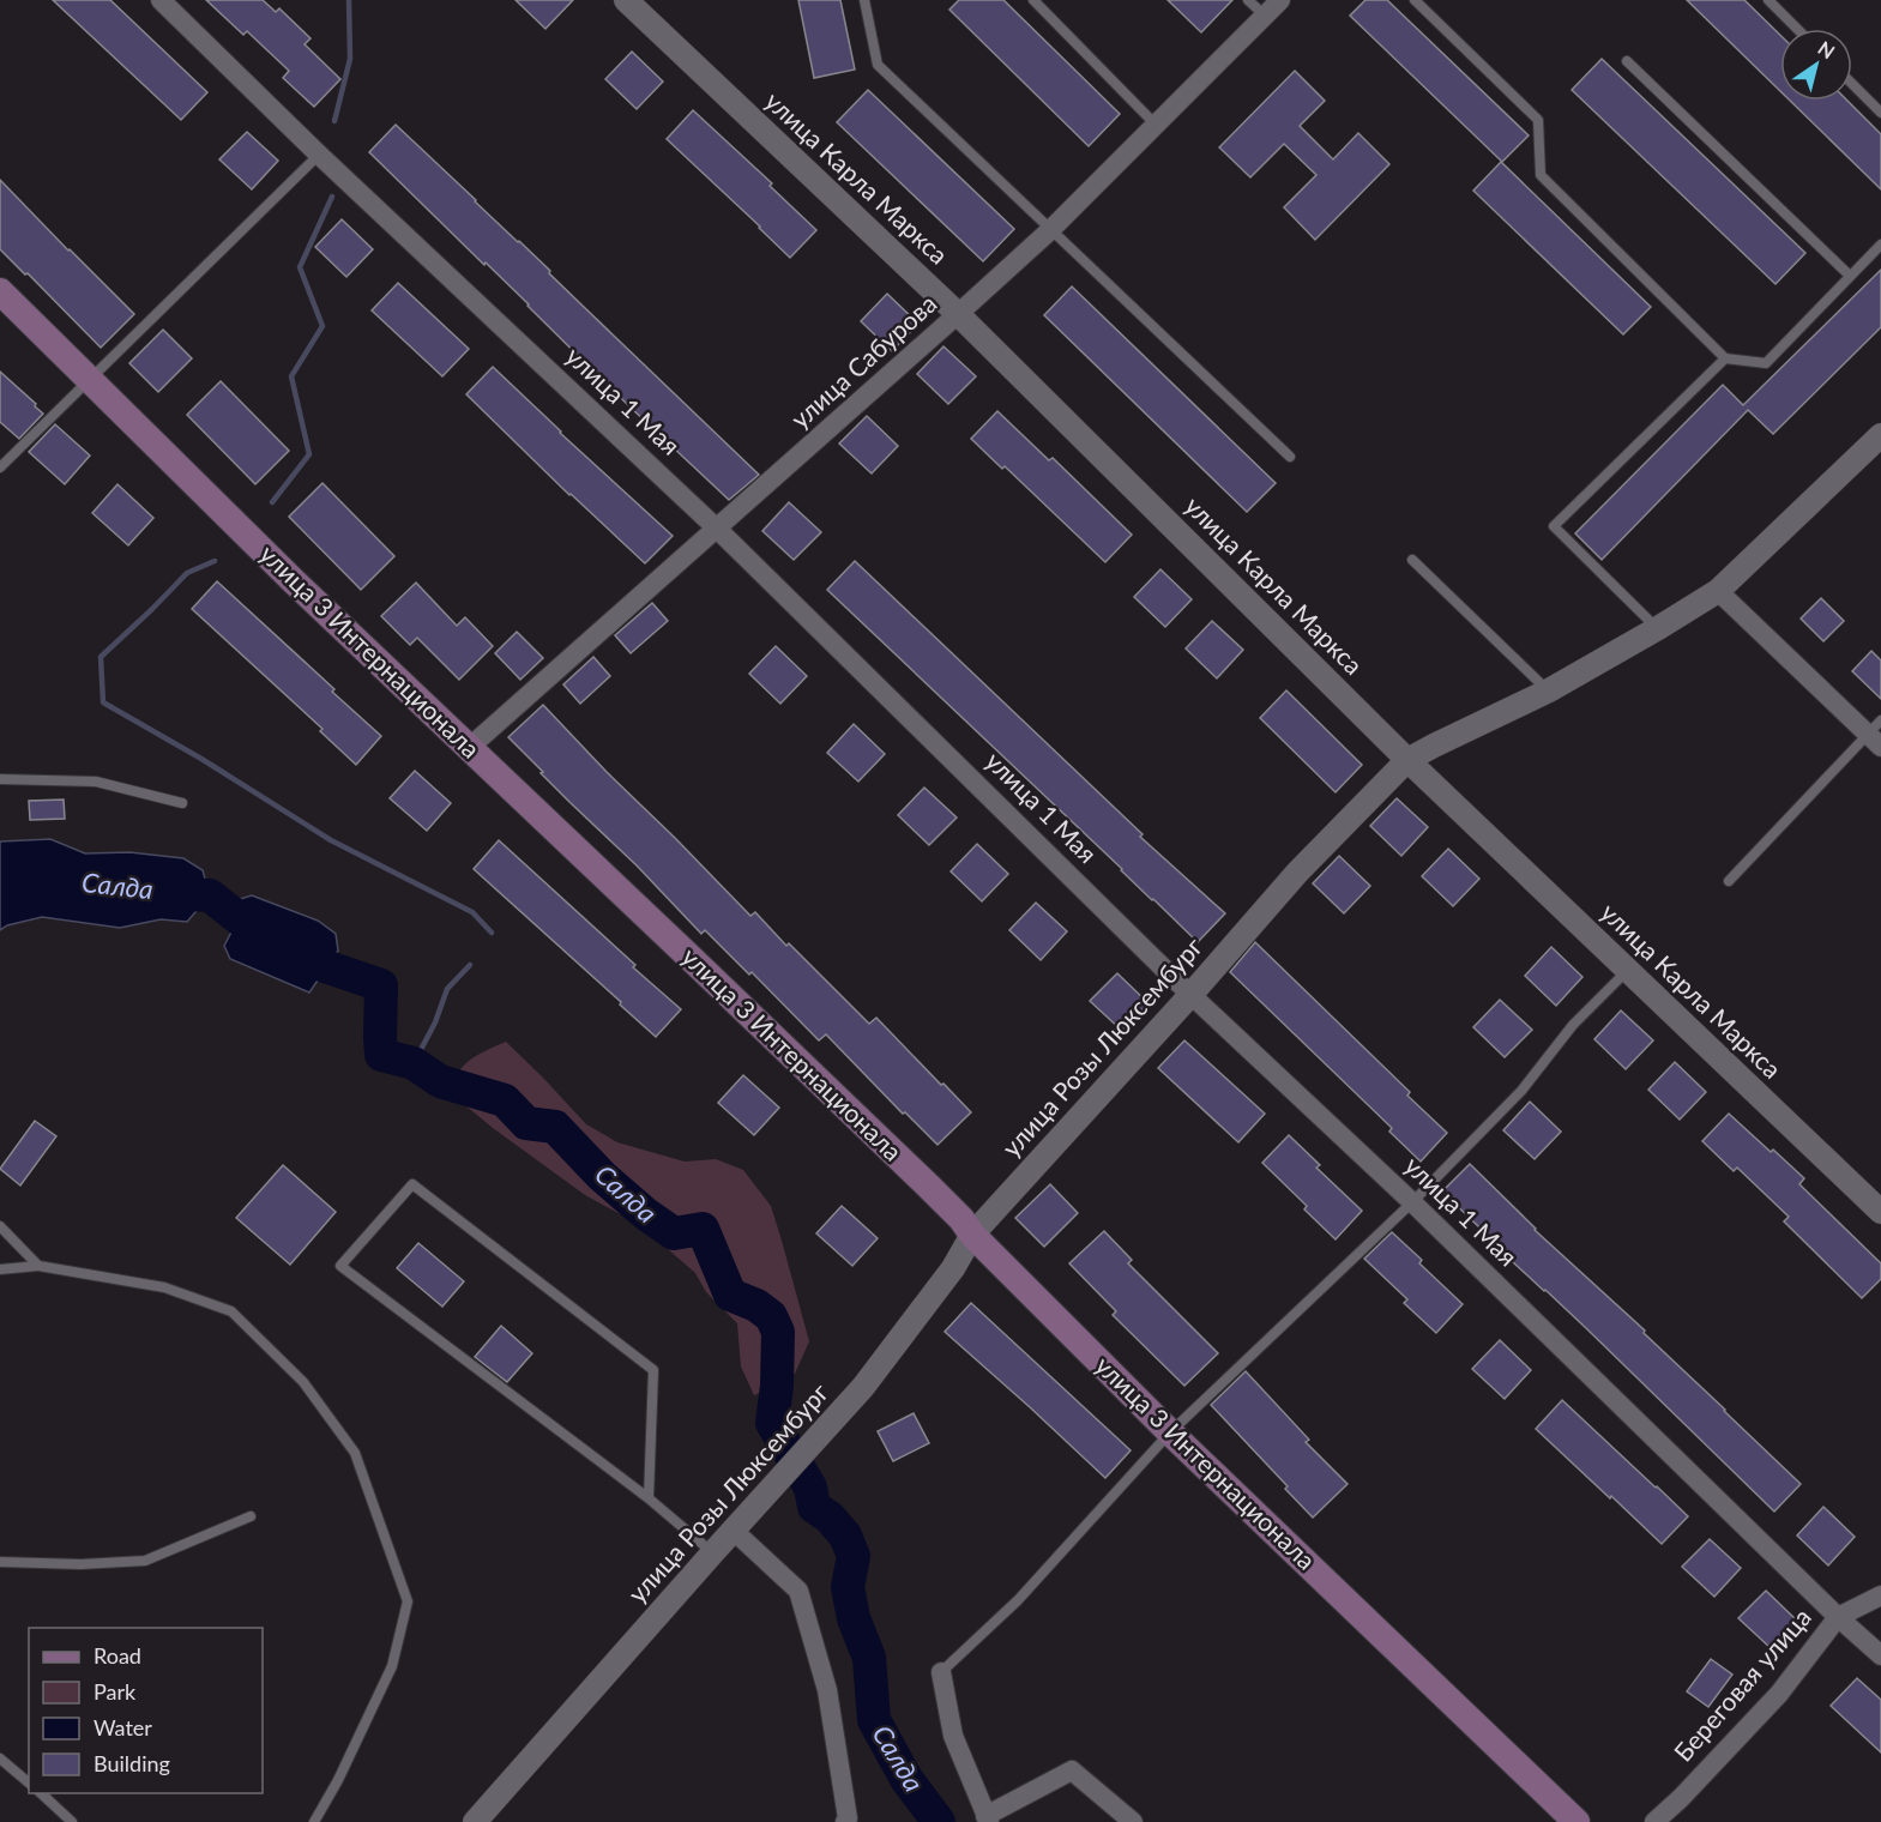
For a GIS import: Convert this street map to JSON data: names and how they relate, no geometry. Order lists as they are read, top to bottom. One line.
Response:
{"streets":{"main road":["улица 3 Интернационала"],"street":["улица Карла Маркса","улица Сабурова","улица 1 Мая","улица Розы Люксембург","Береговая улица"]},"crossings":[["улица Карла Маркса","улица Сабурова"],["улица Карла Маркса","улица Розы Люксембург"],["улица Сабурова","улица 1 Мая"],["улица Сабурова","улица 3 Интернационала"],["улица 1 Мая","улица Розы Люксембург"],["улица 1 Мая","Береговая улица"],["улица 3 Интернационала","улица Розы Люксембург"]],"water":["Салда"],"legend":["Road","Park","Water","Building"],"north":"top right"}
